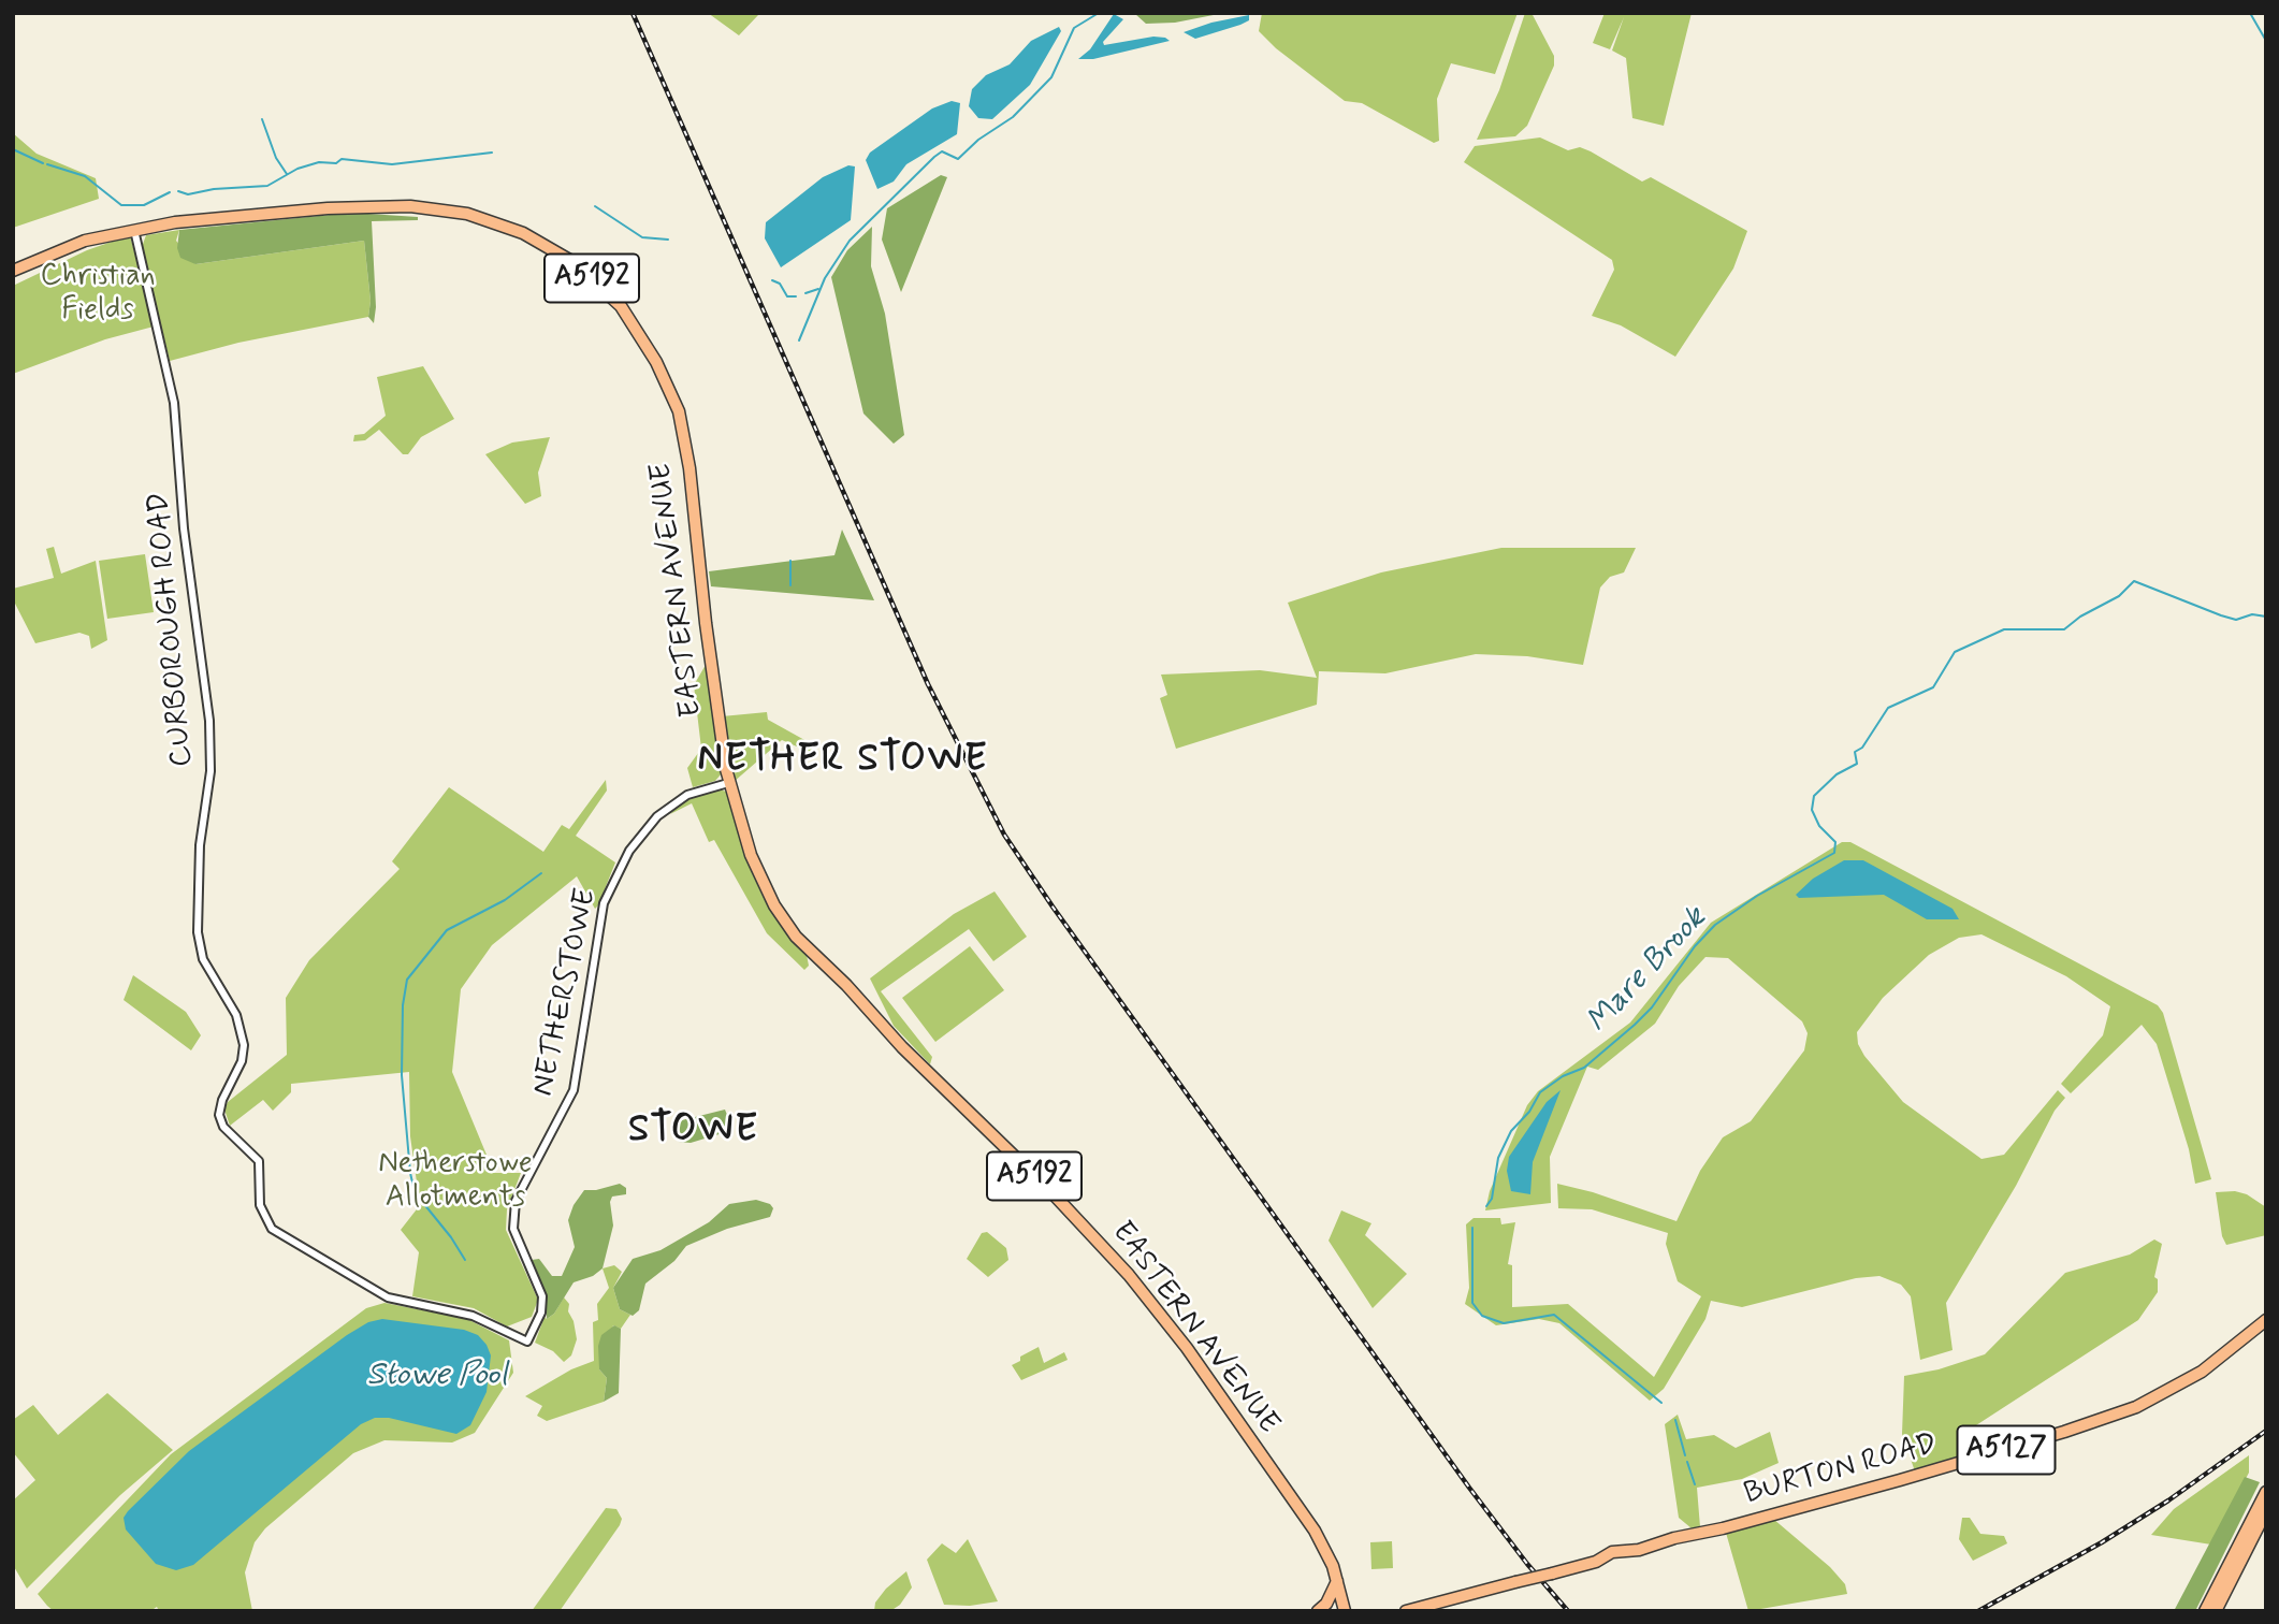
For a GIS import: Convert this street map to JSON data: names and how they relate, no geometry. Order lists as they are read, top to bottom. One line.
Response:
{"streets":{"highway":["A5192","EASTERN AVENUE","A5127","BURTON ROAD"],"street":["CURBOROUGH ROAD","NETHERSTOWE"]},"crossings":[["EASTERN AVENUE","CURBOROUGH ROAD"],["EASTERN AVENUE","NETHERSTOWE"],["CURBOROUGH ROAD","NETHERSTOWE"]],"districts":["NETHER STOWE","STOWE"],"water":["Mare Brook","Stowe Pool"],"parks":["Christian Fields","Netherstowe Allotments"]}
